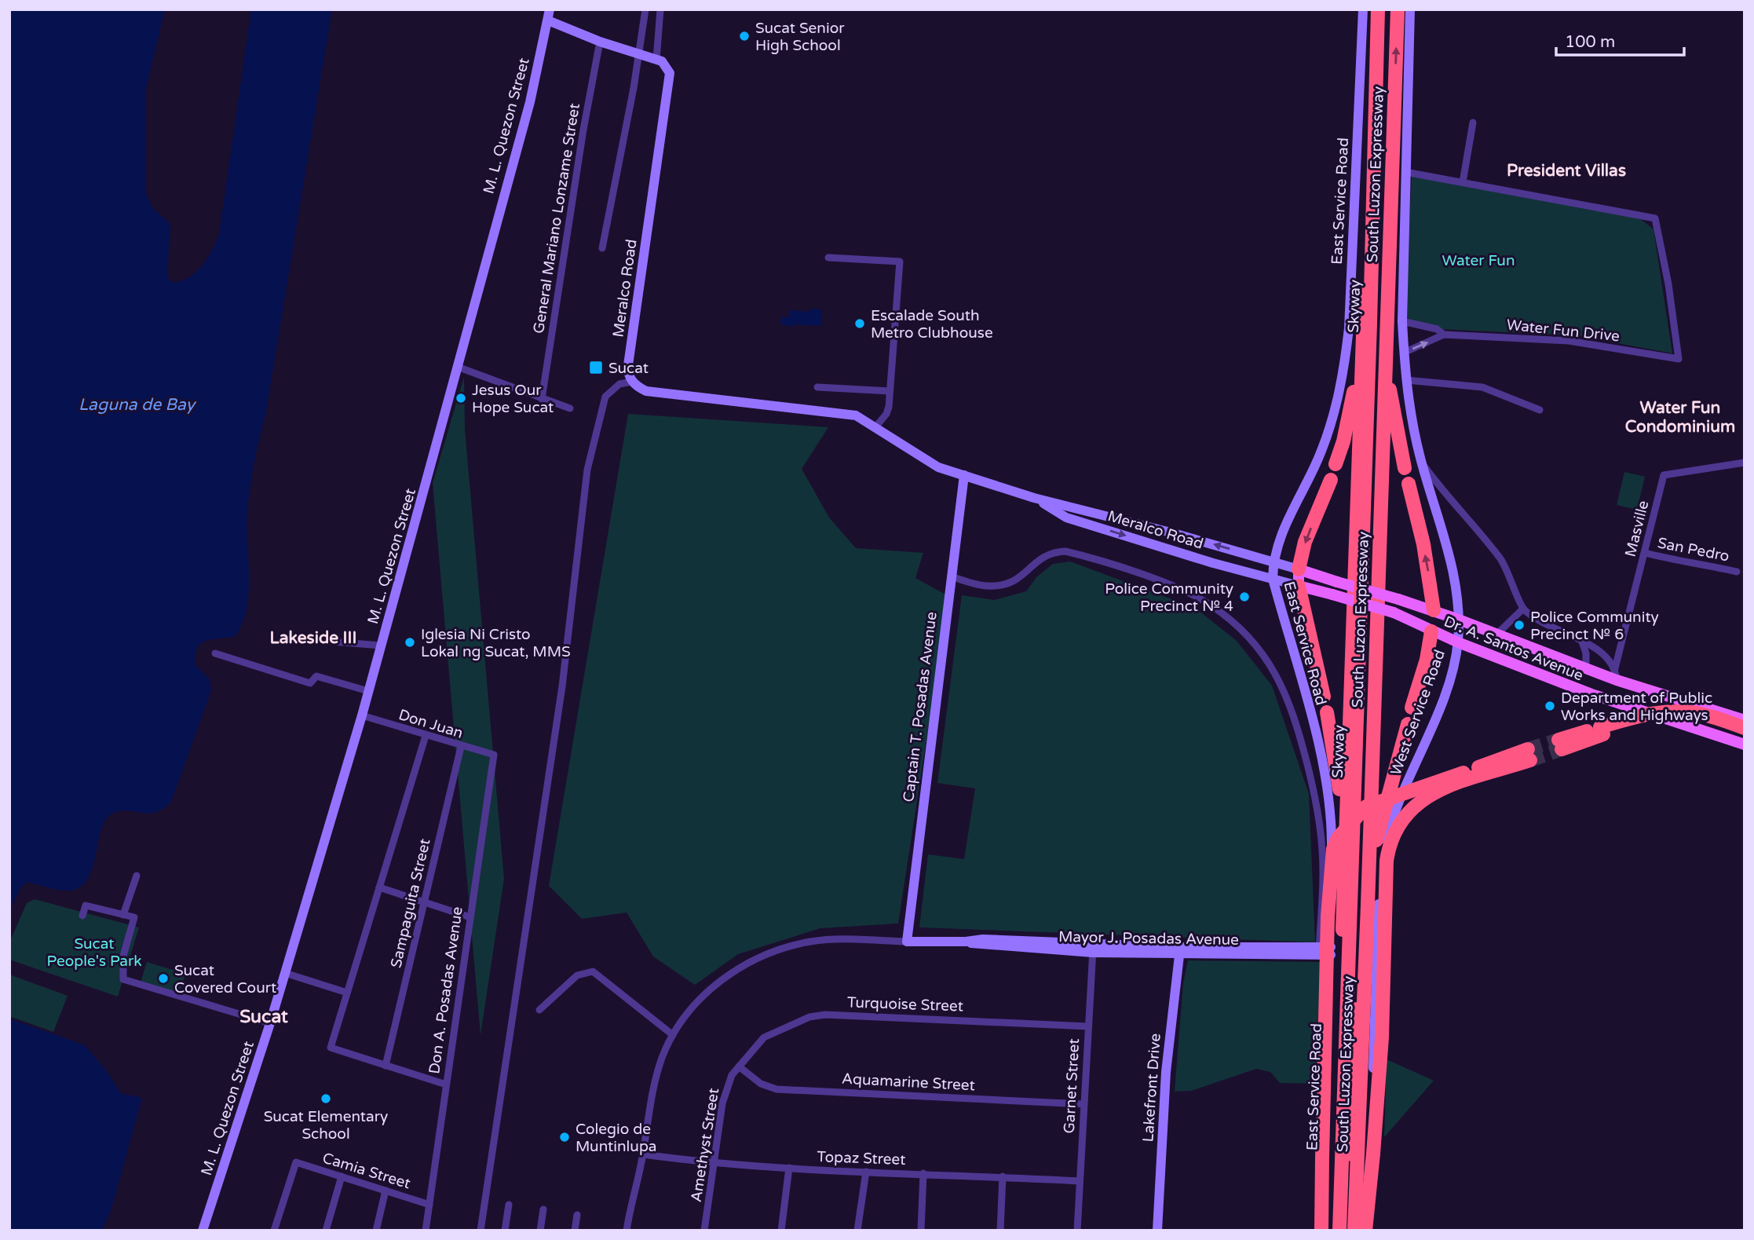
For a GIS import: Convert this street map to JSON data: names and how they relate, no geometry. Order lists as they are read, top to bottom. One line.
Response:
{"streets":{"highway":["South Luzon Expressway","Skyway"],"main road":["M. L. Quezon Street","East Service Road","Meralco Road","Dr. A. Santos Avenue","Captain T. Posadas Avenue","West Service Road","Mayor J. Posadas Avenue","Lakefront Drive"],"street":["General Mariano Lonzame Street","Water Fun Drive","Masville","San Pedro","Don Juan","Sampaguita Street","Don A. Posadas Avenue","Turquoise Street","Aquamarine Street","Garnet Street","Amethyst Street","Topaz Street","Camia Street"]},"crossings":[["M. L. Quezon Street","Don Juan"],["South Luzon Expressway","Skyway"],["East Service Road","Meralco Road"],["East Service Road","Dr. A. Santos Avenue"],["East Service Road","Mayor J. Posadas Avenue"],["Meralco Road","Dr. A. Santos Avenue"],["Meralco Road","Captain T. Posadas Avenue"],["Water Fun Drive","West Service Road"],["Masville","San Pedro"],["Masville","Dr. A. Santos Avenue"],["Dr. A. Santos Avenue","West Service Road"],["Captain T. Posadas Avenue","Mayor J. Posadas Avenue"],["Don Juan","Sampaguita Street"],["Don Juan","Don A. Posadas Avenue"],["Mayor J. Posadas Avenue","Garnet Street"],["Mayor J. Posadas Avenue","Lakefront Drive"],["Mayor J. Posadas Avenue","Topaz Street"],["Don A. Posadas Avenue","Camia Street"],["Turquoise Street","Aquamarine Street"],["Turquoise Street","Garnet Street"],["Turquoise Street","Amethyst Street"],["Aquamarine Street","Garnet Street"],["Aquamarine Street","Amethyst Street"],["Garnet Street","Topaz Street"],["Amethyst Street","Topaz Street"]],"districts":["President Villas","Water Fun Condominium","Lakeside III","Sucat"],"water":["Laguna de Bay"],"parks":["Water Fun","Sucat People's Park"],"places":{"other":["Sucat Senior High School","Escalade South Metro Clubhouse","Jesus Our Hope Sucat","Police Community Precinct № 4","Police Community Precinct № 6","Iglesia Ni Cristo Lokal ng Sucat, MMS","Department of Public Works and Highways","Sucat Covered Court","Sucat Elementary School","Colegio de Muntinlupa"],"transit":["Sucat"]},"scale_bar":"100 m"}
